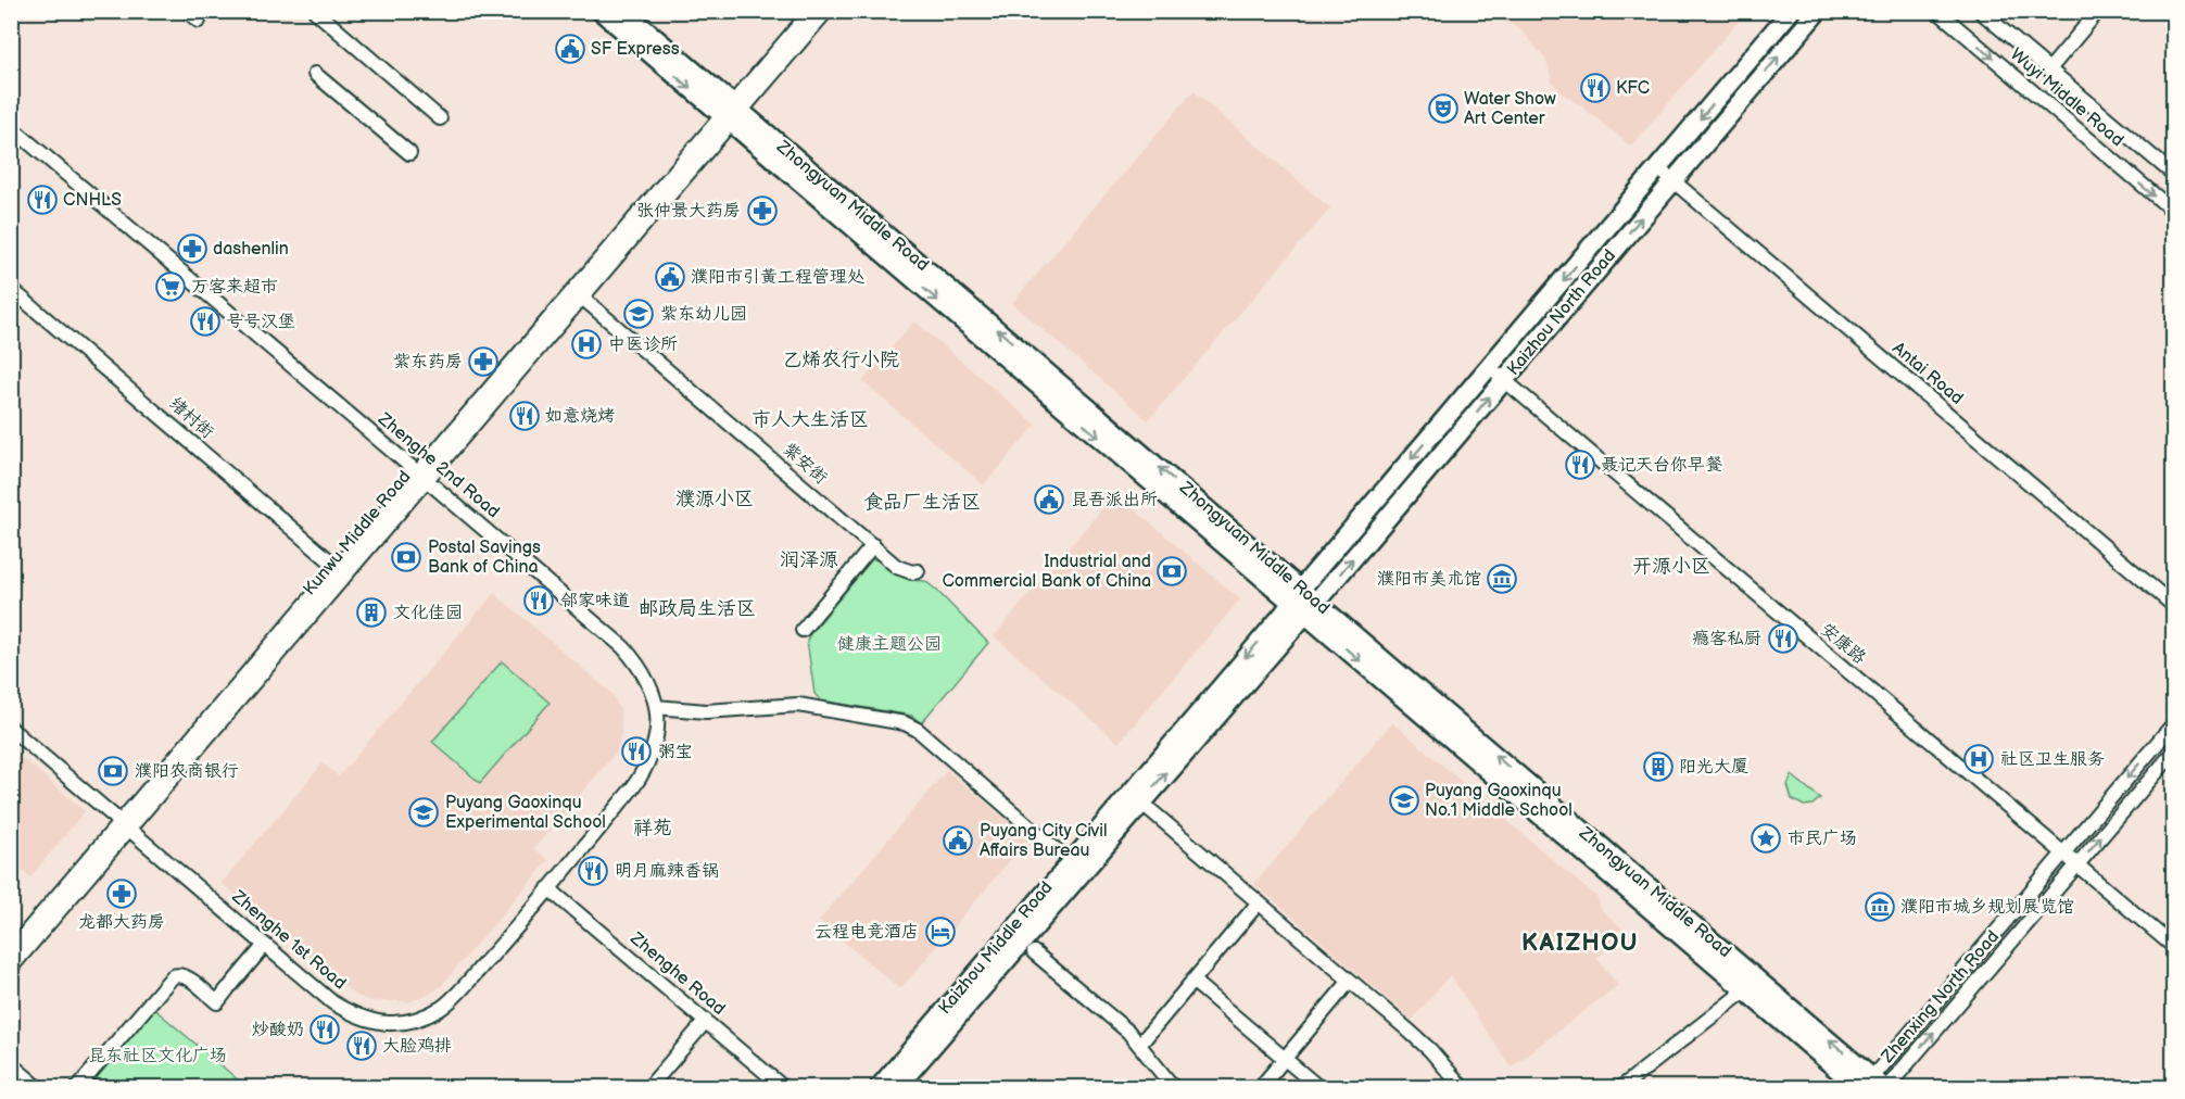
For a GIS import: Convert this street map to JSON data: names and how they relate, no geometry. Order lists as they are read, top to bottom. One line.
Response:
{"streets":{"main road":["Zhongyuan Middle Road","Kaizhou North Road","Kaizhou Middle Road"],"street":["Wuyi Middle Road","Antai Road","绪村街","紫安街","Zhenghe 2nd Road","Kunwu Middle Road","安康路","Zhenghe 1st Road","Zhenghe Road","Zhenxing North Road"]},"crossings":[["Zhongyuan Middle Road","Kaizhou North Road"],["Zhongyuan Middle Road","Kunwu Middle Road"],["Zhongyuan Middle Road","Kaizhou Middle Road"],["Zhongyuan Middle Road","Zhenxing North Road"],["Kaizhou North Road","Antai Road"],["Kaizhou North Road","安康路"],["Kaizhou North Road","Kaizhou Middle Road"],["绪村街","Kunwu Middle Road"],["紫安街","Kunwu Middle Road"],["Zhenghe 2nd Road","Kunwu Middle Road"],["Zhenghe 2nd Road","Zhenghe 1st Road"],["Zhenghe 2nd Road","Zhenghe Road"],["Kunwu Middle Road","Zhenghe 1st Road"],["安康路","Zhenxing North Road"],["Zhenghe 1st Road","Zhenghe Road"]],"districts":["乙烯农行小院","市人大生活区","濮源小区","食品厂生活区","润泽源","开源小区","邮政局生活区","祥苑","KAIZHOU"],"parks":["健康主题公园","昆东社区文化广场"],"places":{"public building":["SF Express","濮阳市引黄工程管理处","昆吾派出所","Puyang City Civil Affairs Bureau"],"restaurant":["KFC","CNHLS","号号汉堡","如意烧烤","聂记天台你早餐","邻家味道","瘾客私厨","粥宝","明月麻辣香锅","炒酸奶","大脸鸡排"],"theatre":["Water Show Art Center"],"pharmacy":["张仲景大药房","dashenlin","紫东药房","龙都大药房"],"supermarket":["万客来超市"],"school or university":["紫东幼儿园","Puyang Gaoxinqu No.1 Middle School","Puyang Gaoxinqu Experimental School"],"hospital":["中医诊所","社区卫生服务"],"bank":["Postal Savings Bank of China","Industrial and Commercial Bank of China","濮阳农商银行"],"museum":["濮阳市美术馆","濮阳市城乡规划展览馆"],"building":["文化佳园","阳光大厦"],"place":["市民广场"],"hotel":["云程电竞酒店"]}}
